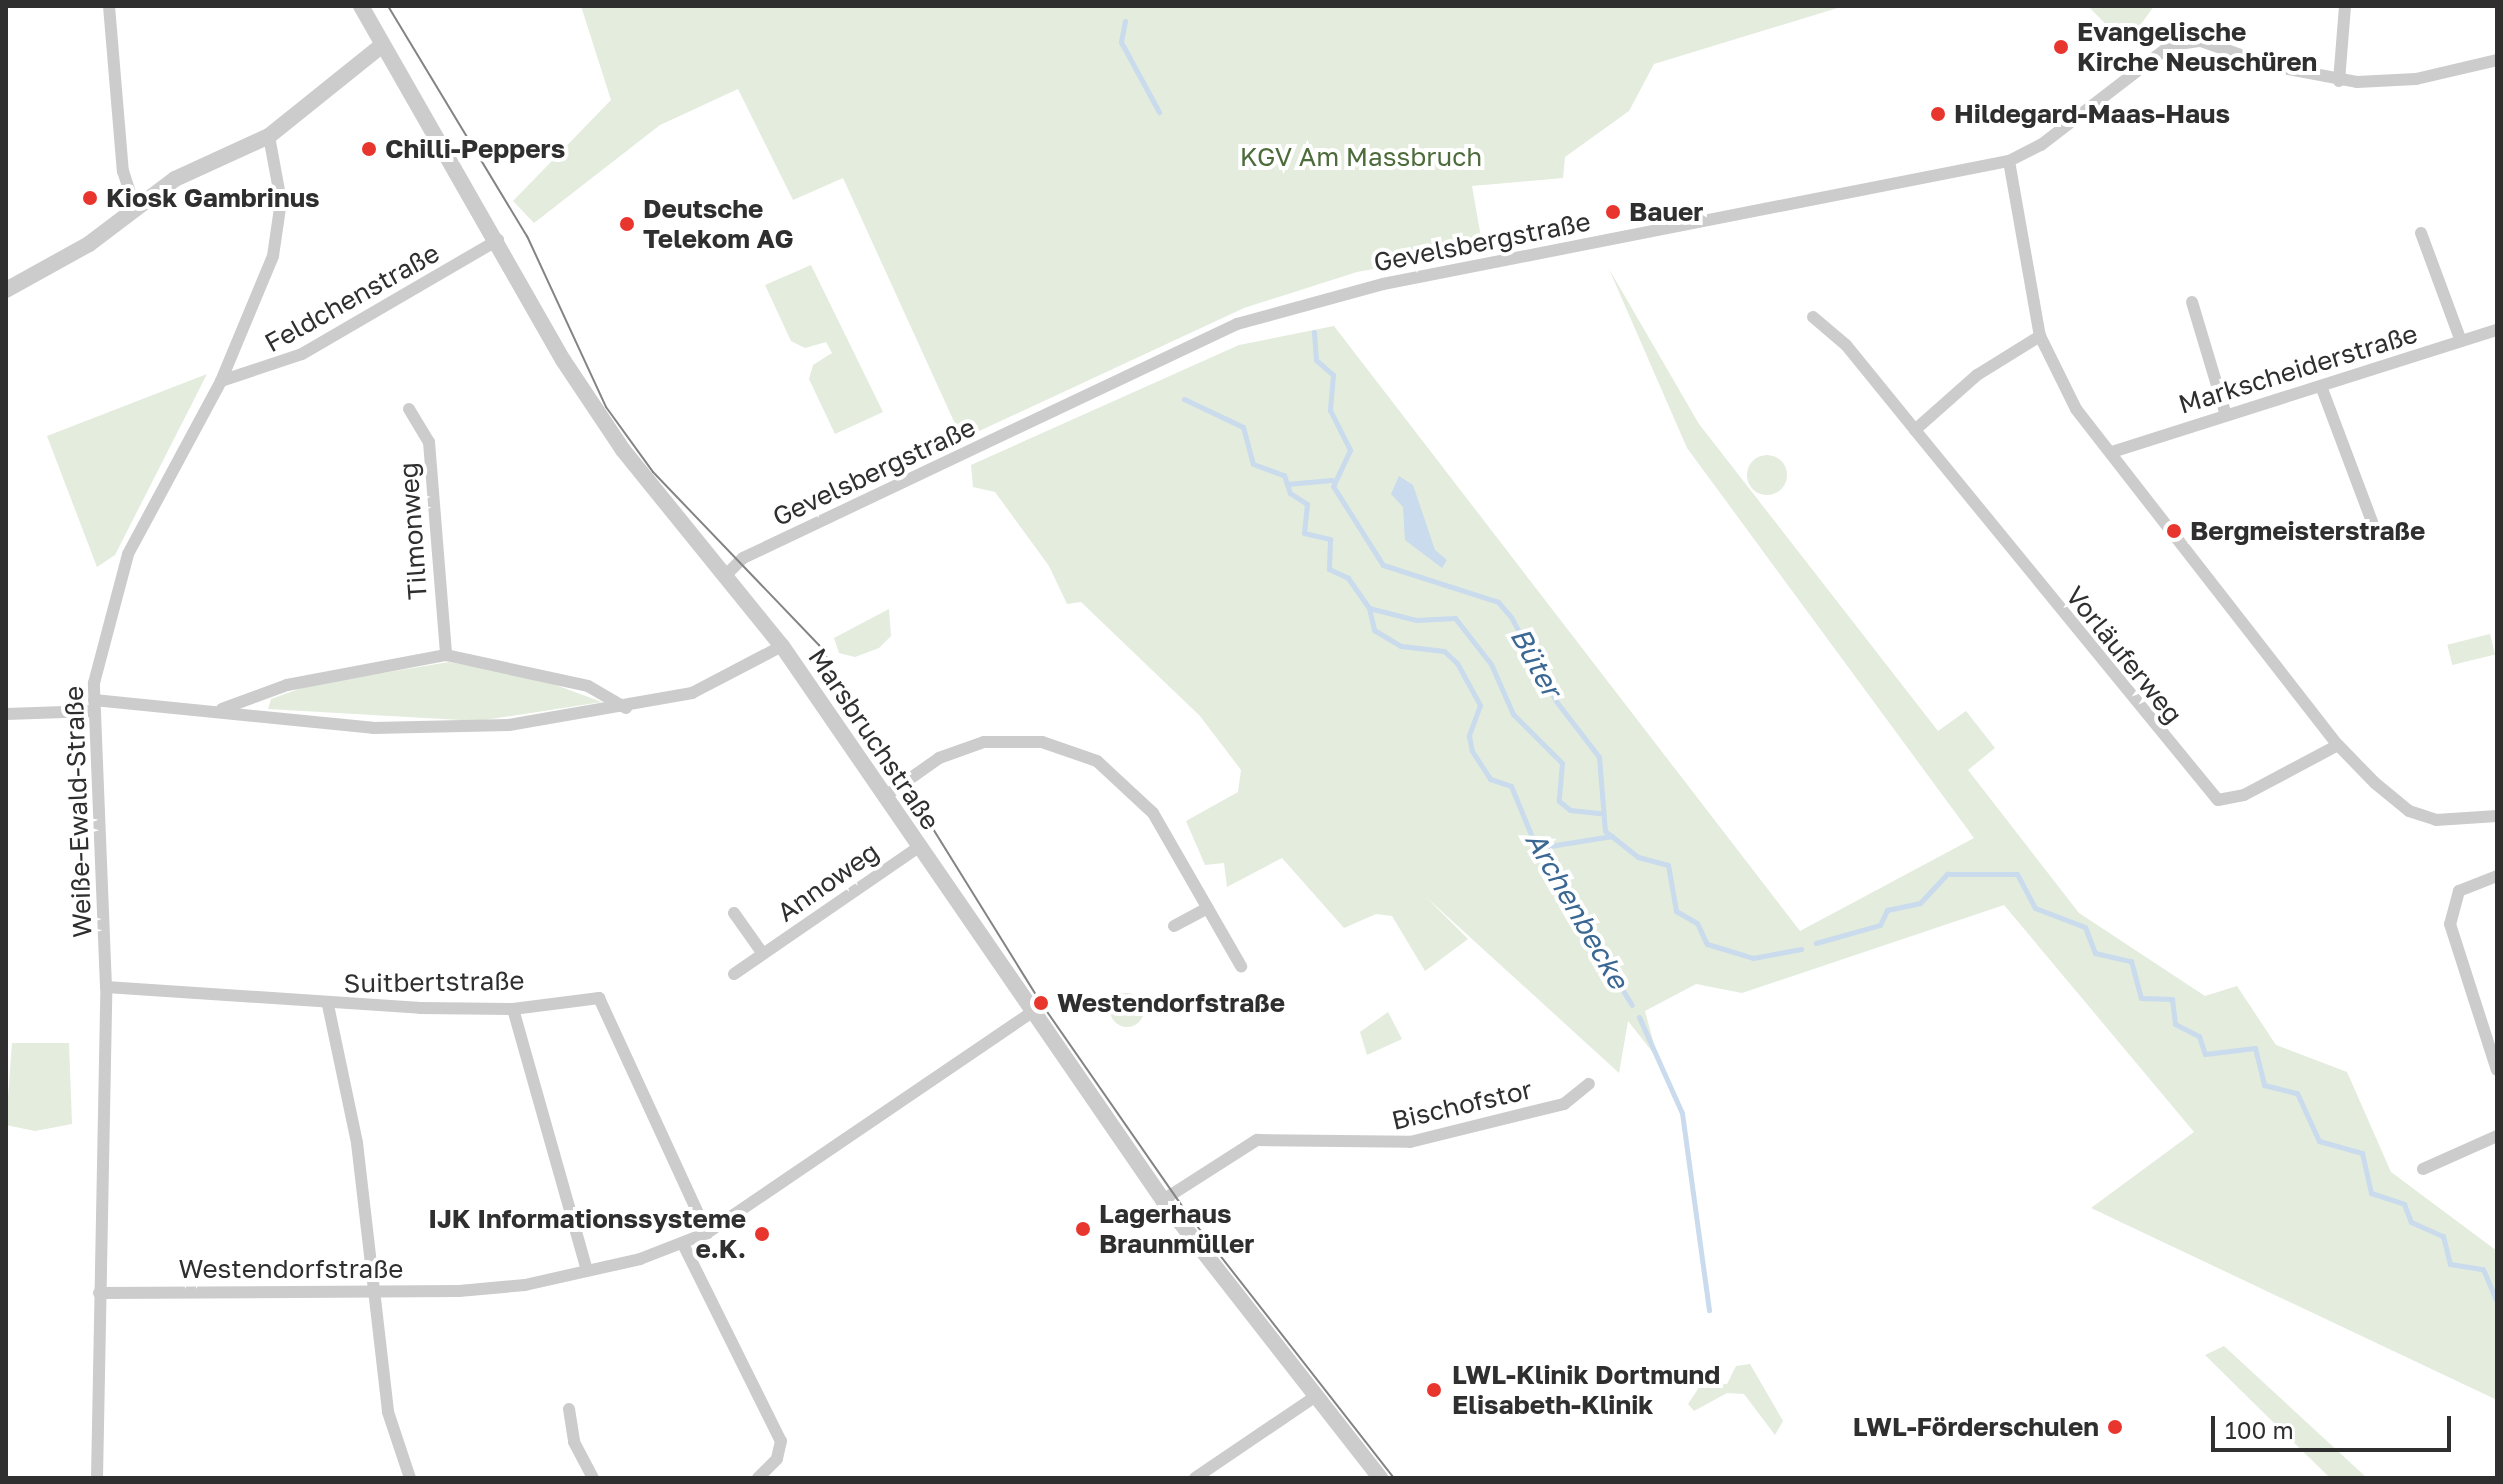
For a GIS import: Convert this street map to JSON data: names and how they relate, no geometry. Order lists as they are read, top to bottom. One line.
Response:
{"streets":{"street":["Gevelsbergstraße","Feldchenstraße","Markscheiderstraße","Tilmonweg","Vorläuferweg","Marsbruchstraße","Weiße-Ewald-Straße","Annoweg","Suitbertstraße","Bischofstor","Westendorfstraße"]},"crossings":[["Gevelsbergstraße","Marsbruchstraße"],["Feldchenstraße","Marsbruchstraße"],["Feldchenstraße","Weiße-Ewald-Straße"],["Marsbruchstraße","Annoweg"],["Marsbruchstraße","Bischofstor"],["Marsbruchstraße","Westendorfstraße"],["Weiße-Ewald-Straße","Suitbertstraße"],["Weiße-Ewald-Straße","Westendorfstraße"],["Suitbertstraße","Westendorfstraße"]],"water":["Büter","Archenbecke"],"parks":["KGV Am Massbruch"],"places":["Evangelische Kirche Neuschüren","Hildegard-Maas-Haus","Chilli-Peppers","Kiosk Gambrinus","Bauer","Deutsche Telekom AG","Bergmeisterstraße","Westendorfstraße","Lagerhaus Braunmüller","IJK Informationssysteme e.K.","LWL-Klinik Dortmund Elisabeth-Klinik","LWL-Förderschulen"],"scale_bar":"100 m"}
